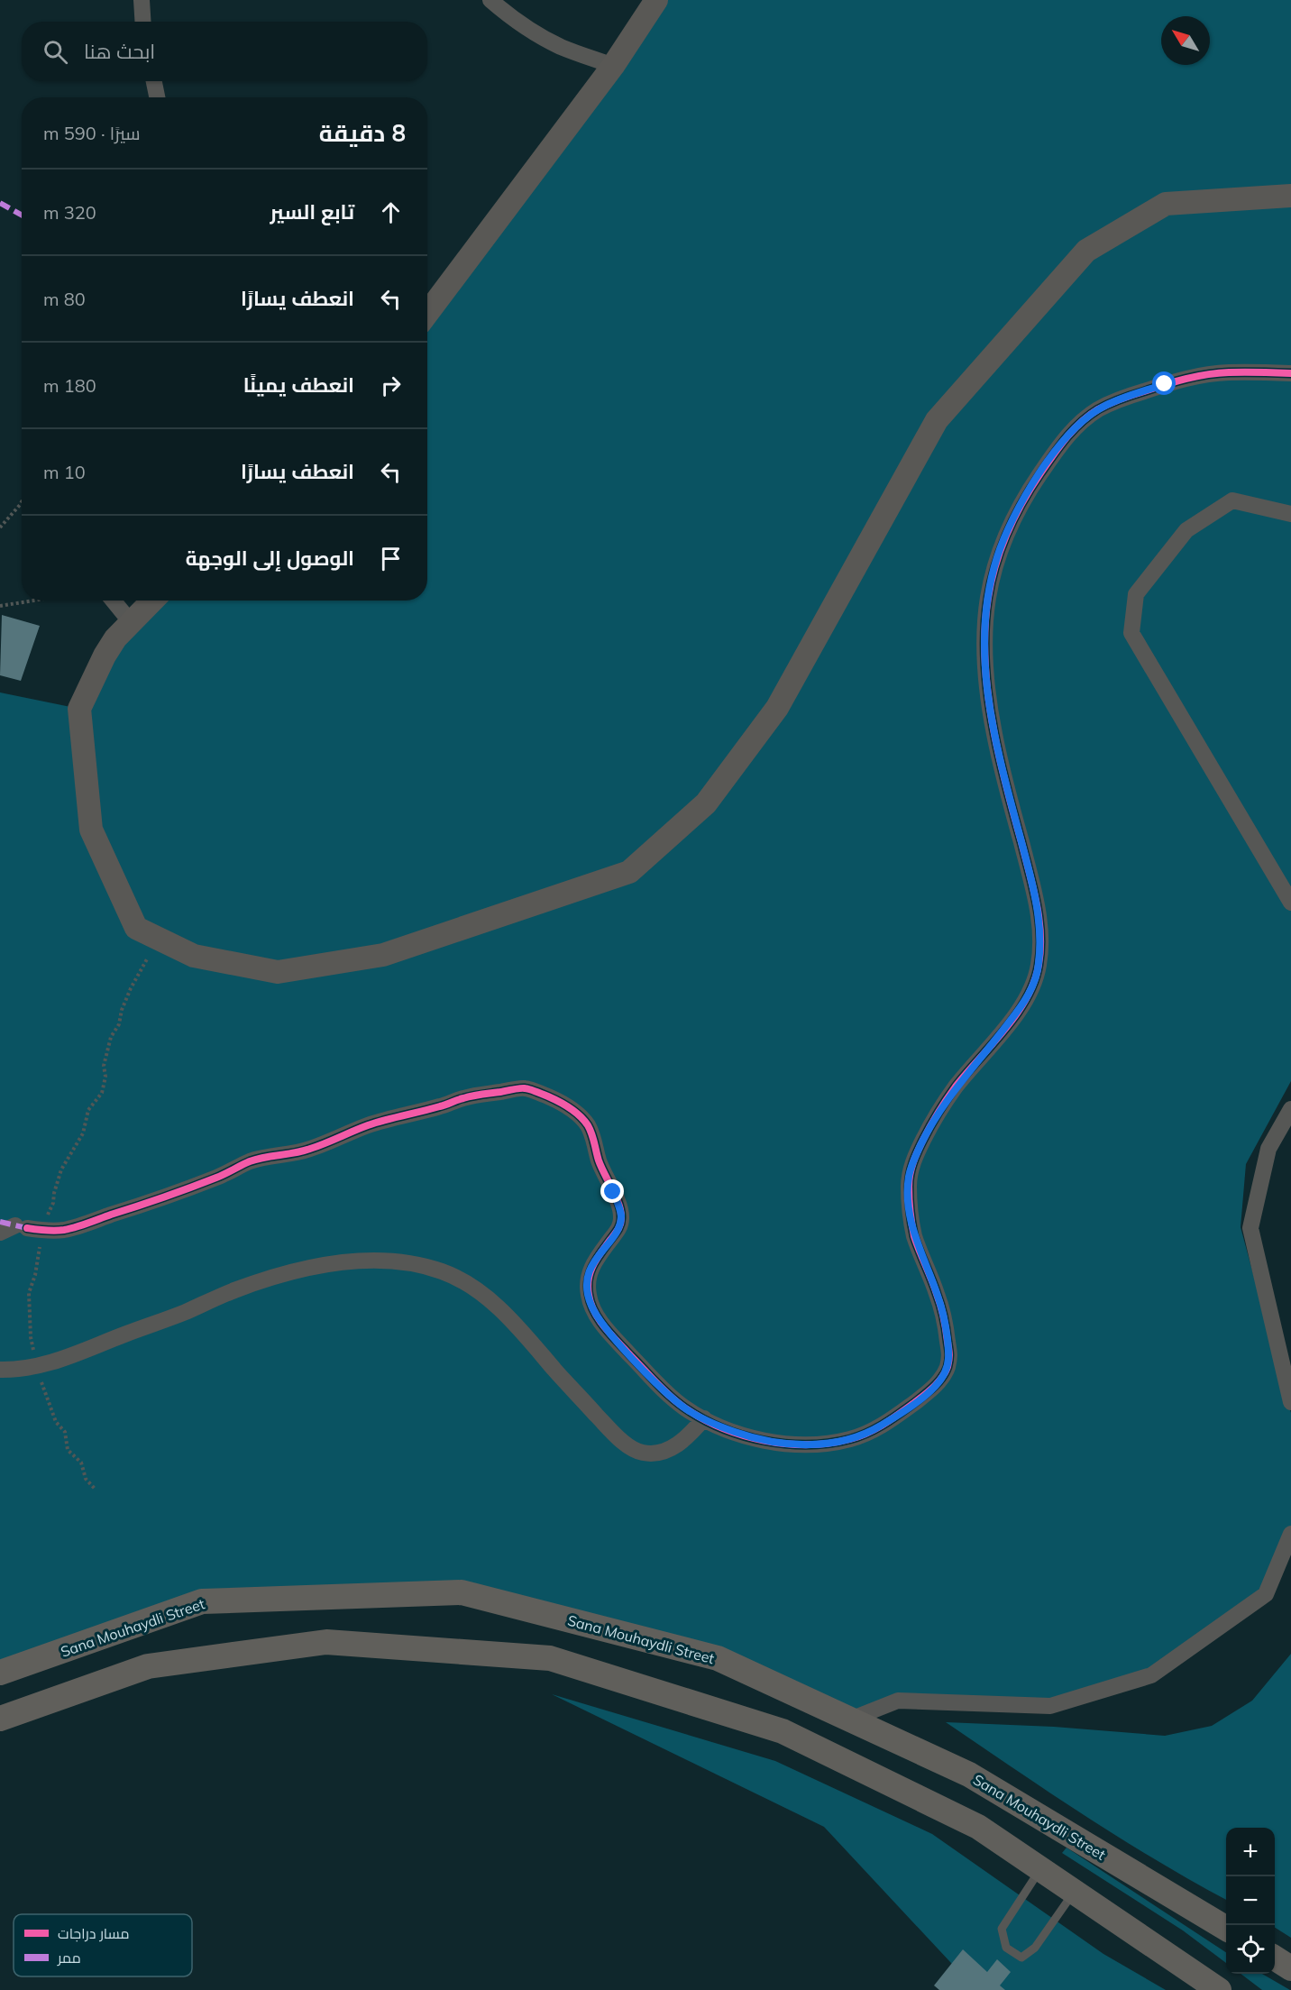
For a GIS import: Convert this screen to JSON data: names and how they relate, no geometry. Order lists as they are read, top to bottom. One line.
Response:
{"streets":{"main road":["Sana Mouhaydli Street"]},"legend":["مسار دراجات","ممر"],"north":"top left","page":{"search":"ابحث هنا","heading":["8 دقيقة","سيرًا · 590 m"],"list":[["تابع السير","320 m"],["انعطف يسارًا","80 m"],["انعطف يمينًا","180 m"],["انعطف يسارًا","10 m"],"الوصول إلى الوجهة"],"map_buttons":["+","−"]}}
